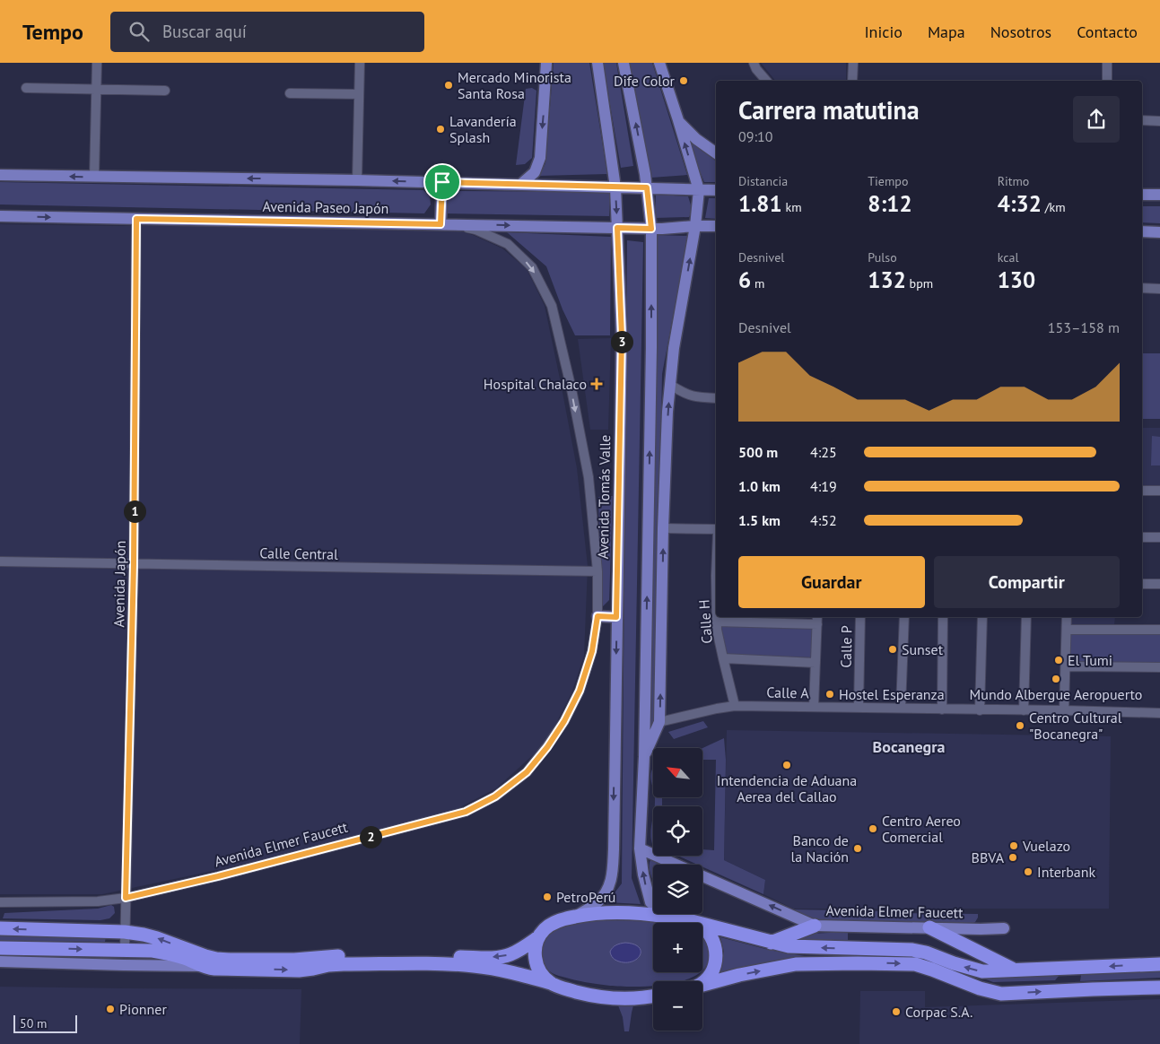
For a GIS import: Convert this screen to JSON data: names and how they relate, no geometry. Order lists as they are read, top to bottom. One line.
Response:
{"streets":{"main road":["Avenida Paseo Japón","Avenida Tomás Valle","Avenida Elmer Faucett"],"street":["Calle Central","Avenida Japón","Calle H","Calle P","Calle A"]},"crossings":[["Avenida Paseo Japón","Avenida Tomás Valle"],["Avenida Paseo Japón","Avenida Japón"],["Avenida Tomás Valle","Calle Central"],["Avenida Tomás Valle","Avenida Elmer Faucett"],["Calle Central","Avenida Japón"],["Calle Central","Avenida Elmer Faucett"],["Avenida Japón","Avenida Elmer Faucett"],["Calle H","Calle A"],["Calle P","Calle A"]],"districts":["Bocanegra"],"places":{"other":["Dife Color","Mercado Minorista Santa Rosa","Lavandería Splash","Sunset","El Tumi","Mundo Albergue Aeropuerto","Hostel Esperanza","Centro Cultural \"Bocanegra\"","Intendencia de Aduana Aerea del Callao","Centro Aereo Comercial","Vuelazo","Banco de la Nación","BBVA","Interbank","PetroPerú","Pionner","Corpac S.A."],"health":["Hospital Chalaco"]},"scale_bar":"50 m","north":"top left","page":{"header":"Tempo","search":"Buscar aquí","nav":["Inicio","Mapa","Nosotros","Contacto"],"heading":["Carrera matutina","09:10"],"stats":[["Distancia","1.81 km"],["Tiempo","8:12"],["Ritmo","4:32 /km"],["Desnivel","6 m"],["Pulso","132 bpm"],["kcal","130"]],"chart":["Desnivel","153–158 m"],"pins":["3","1","2"],"list":[{"name":"500 m","note":"4:25"},{"name":"1.0 km","note":"4:19"},{"name":"1.5 km","note":"4:52"}],"buttons":["Guardar","Compartir"],"map_buttons":["+","−"],"scale":"50 m"}}
